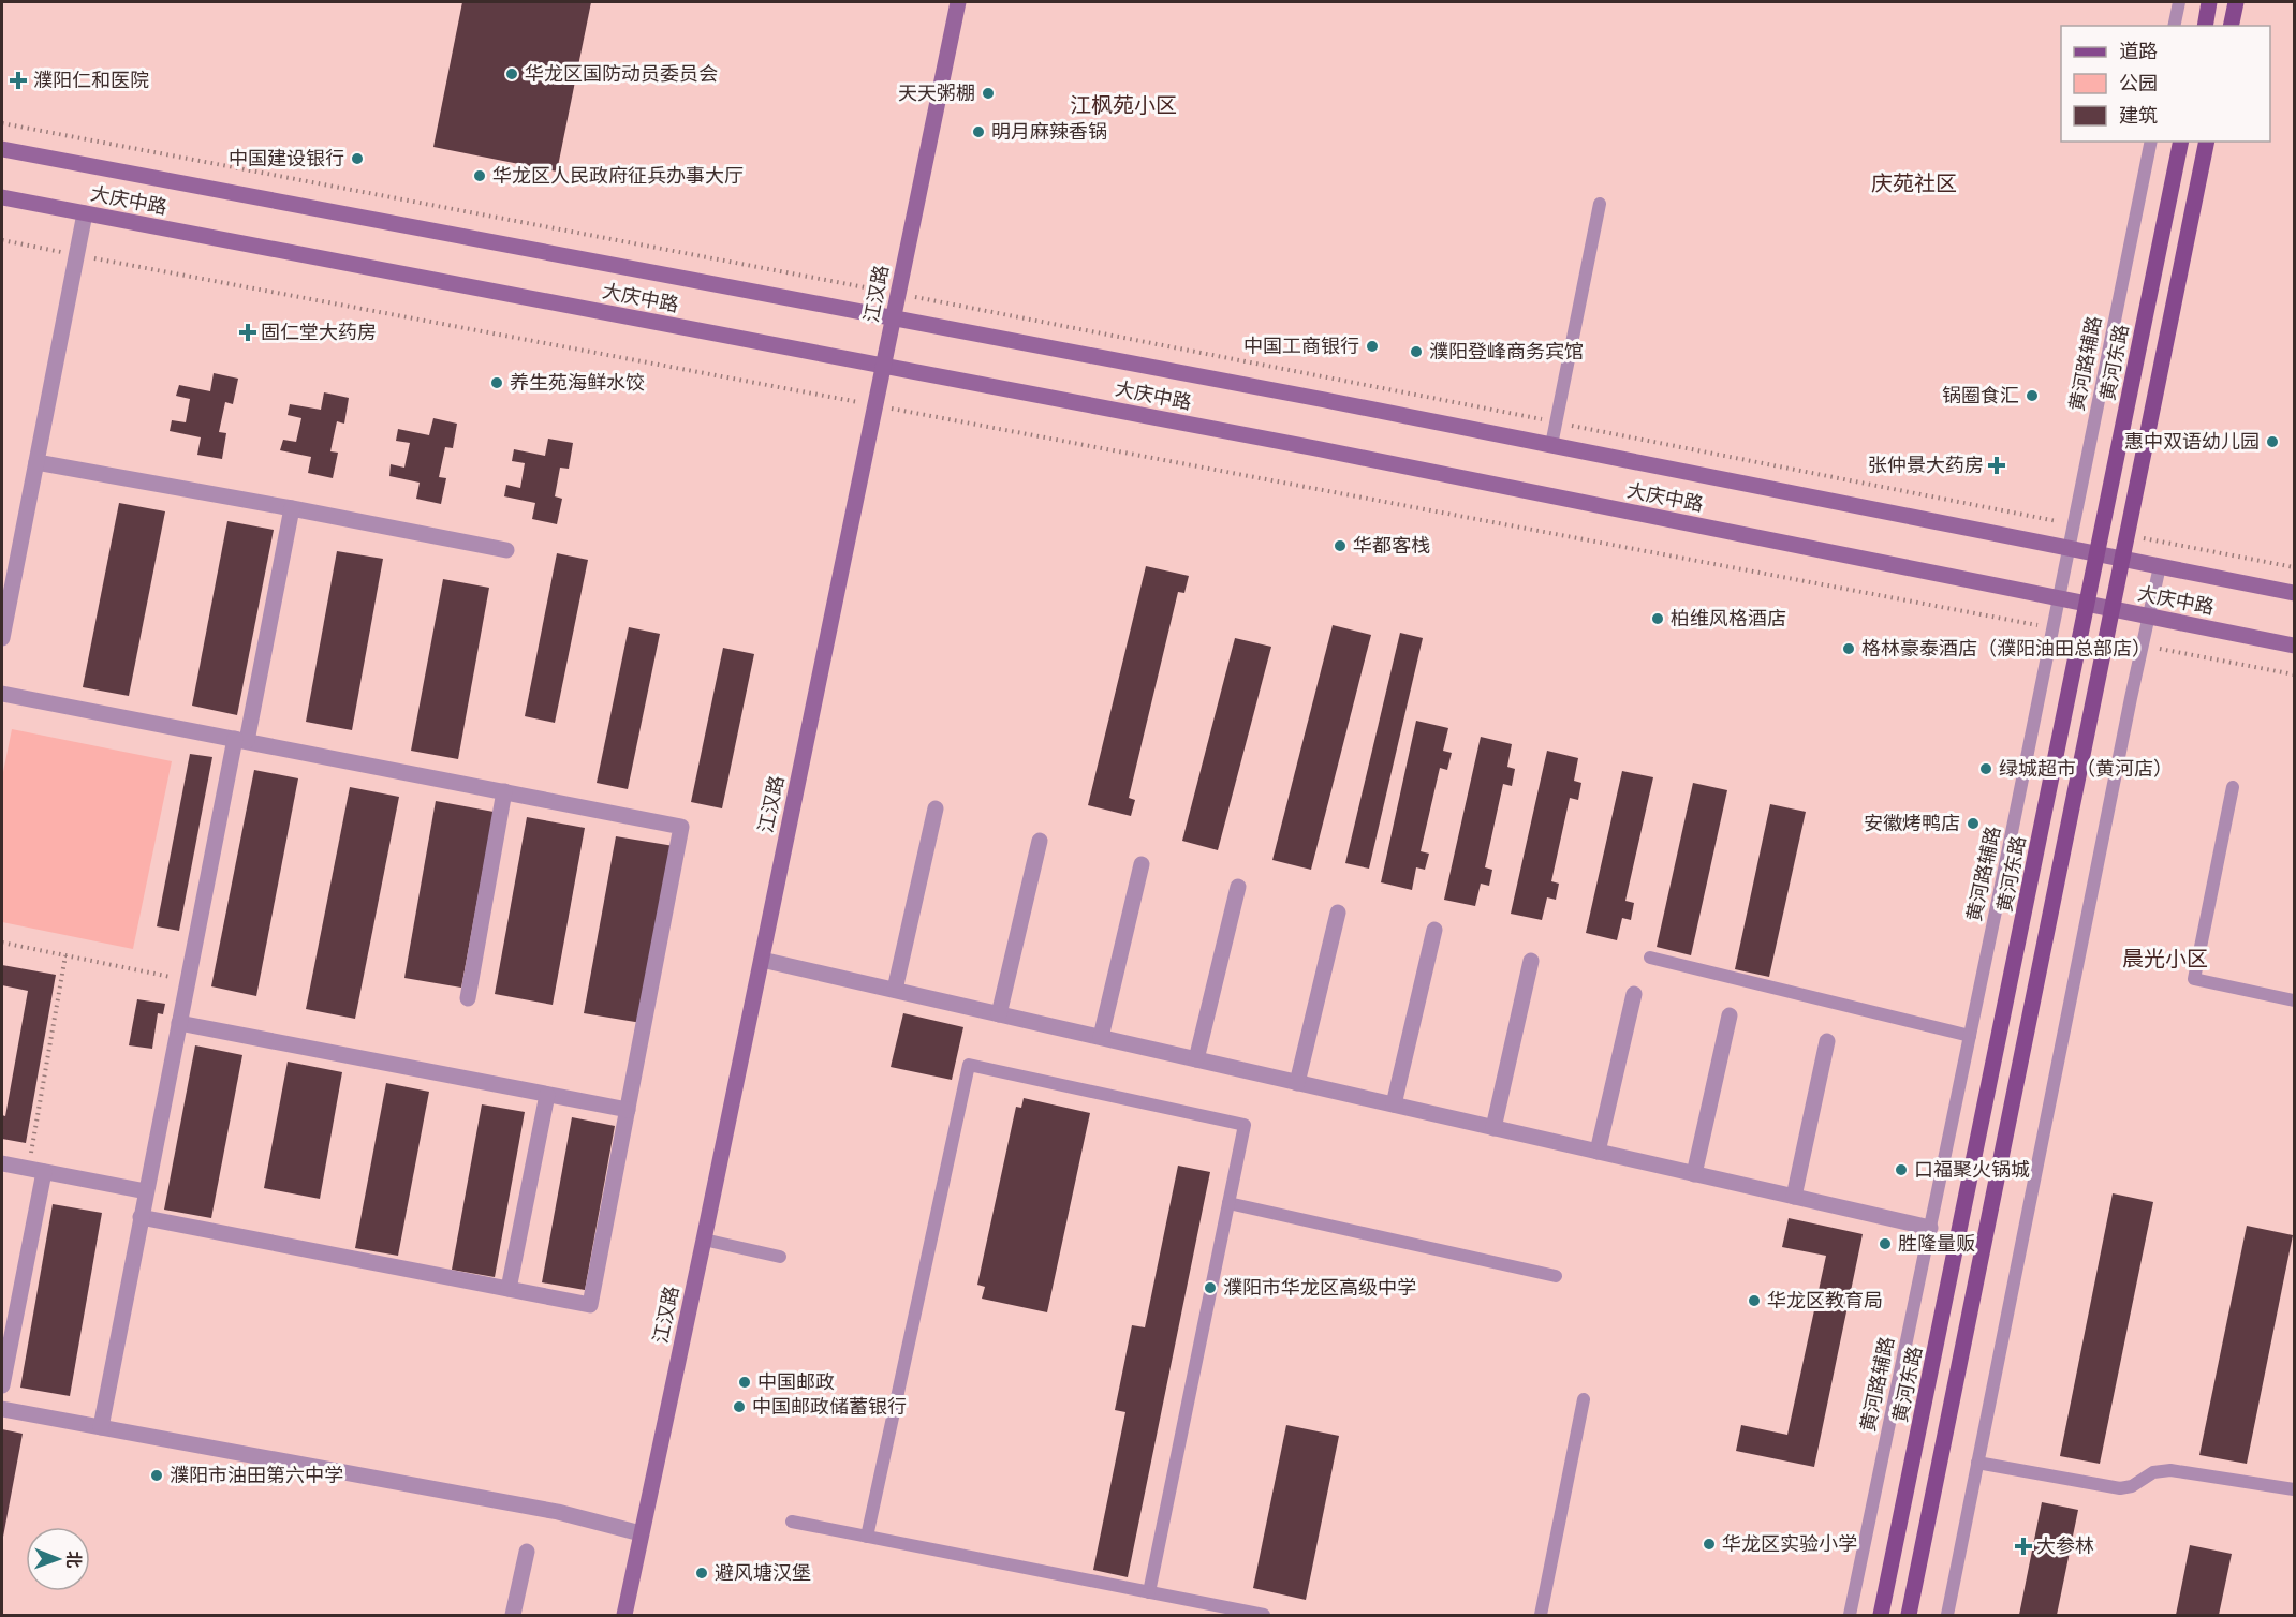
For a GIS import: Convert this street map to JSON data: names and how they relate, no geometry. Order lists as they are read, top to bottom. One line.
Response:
{"streets":{"main road":["大庆中路","江汉路","黄河东路"],"lane":["黄河路辅路"]},"crossings":[["大庆中路","江汉路"],["大庆中路","黄河东路"],["大庆中路","黄河路辅路"]],"districts":["江枫苑小区","庆苑社区","晨光小区"],"places":{"other":["华龙区国防动员委员会","天天粥棚","明月麻辣香锅","中国建设银行","华龙区人民政府征兵办事大厅","中国工商银行","濮阳登峰商务宾馆","养生苑海鲜水饺","锅圈食汇","惠中双语幼儿园","华都客栈","柏维风格酒店","格林豪泰酒店（濮阳油田总部店）","绿城超市（黄河店）","安徽烤鸭店","口福聚火锅城","胜隆量贩","濮阳市华龙区高级中学","华龙区教育局","中国邮政","中国邮政储蓄银行","濮阳市油田第六中学","华龙区实验小学","避风塘汉堡"],"health":["濮阳仁和医院","固仁堂大药房","张仲景大药房","大参林"]},"legend":["道路","公园","建筑"],"north":"right"}
